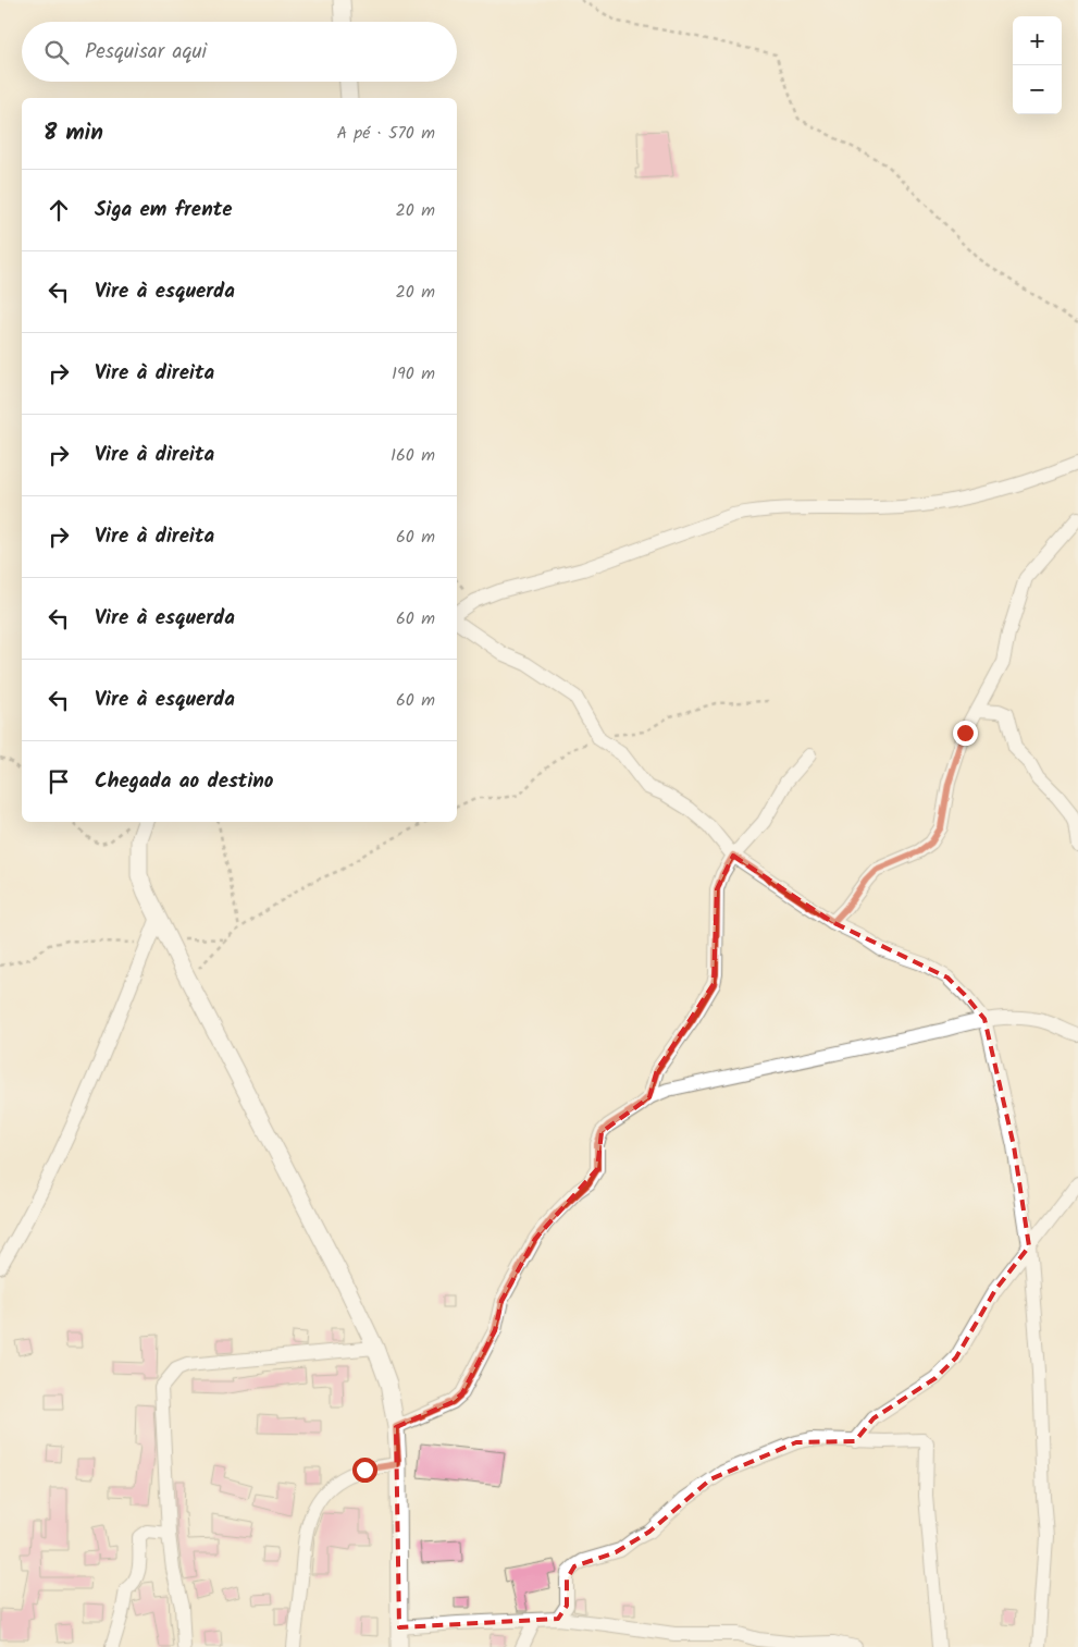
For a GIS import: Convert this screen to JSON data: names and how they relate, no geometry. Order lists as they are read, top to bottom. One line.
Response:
{"page":{"map_buttons":["+","−"],"search":"Pesquisar aqui","heading":["8 min","A pé · 570 m"],"list":[["Siga em frente","20 m"],["Vire à esquerda","20 m"],["Vire à direita","190 m"],["Vire à direita","160 m"],["Vire à direita","60 m"],["Vire à esquerda","60 m"],["Vire à esquerda","60 m"],"Chegada ao destino"]}}
